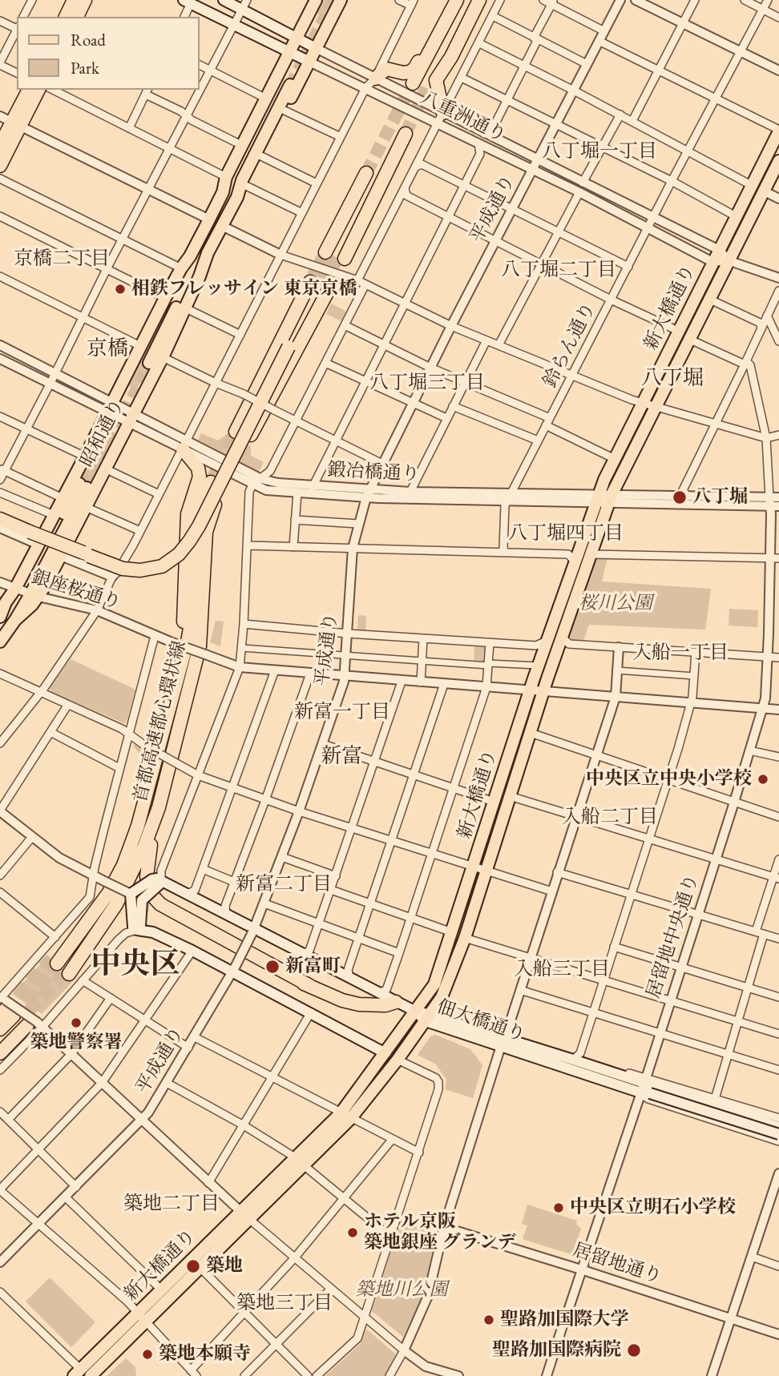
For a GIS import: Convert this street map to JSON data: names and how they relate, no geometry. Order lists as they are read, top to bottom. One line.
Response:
{"streets":{"highway":["首都高速都心環状線"],"main road":["八重洲通り","新大橋通り","昭和通り","佃大橋通り"],"street":["平成通り","鈴らん通り","鍛冶橋通り","銀座桜通り","居留地中央通り","居留地通り"]},"crossings":[["八重洲通り","平成通り"],["八重洲通り","新大橋通り"],["八重洲通り","鈴らん通り"],["八重洲通り","昭和通り"],["平成通り","鍛冶橋通り"],["平成通り","銀座桜通り"],["平成通り","佃大橋通り"],["新大橋通り","鍛冶橋通り"],["新大橋通り","銀座桜通り"],["新大橋通り","佃大橋通り"],["鈴らん通り","鍛冶橋通り"],["昭和通り","鍛冶橋通り"],["昭和通り","銀座桜通り"],["鍛冶橋通り","居留地中央通り"],["銀座桜通り","居留地中央通り"],["居留地中央通り","佃大橋通り"],["居留地中央通り","居留地通り"]],"districts":["八丁堀一丁目","京橋二丁目","八丁堀二丁目","京橋","八丁堀","八丁堀三丁目","八丁堀四丁目","入船一丁目","新富一丁目","新富","入船二丁目","新富二丁目","中央区","入船三丁目","築地二丁目","築地三丁目"],"parks":["桜川公園","築地川公園"],"places":["相鉄フレッサイン 東京京橋","八丁堀","中央区立中央小学校","新富町","築地警察署","中央区立明石小学校","ホテル京阪 築地銀座 グランデ","築地","聖路加国際大学","聖路加国際病院","築地本願寺"],"legend":["Road","Park"]}
